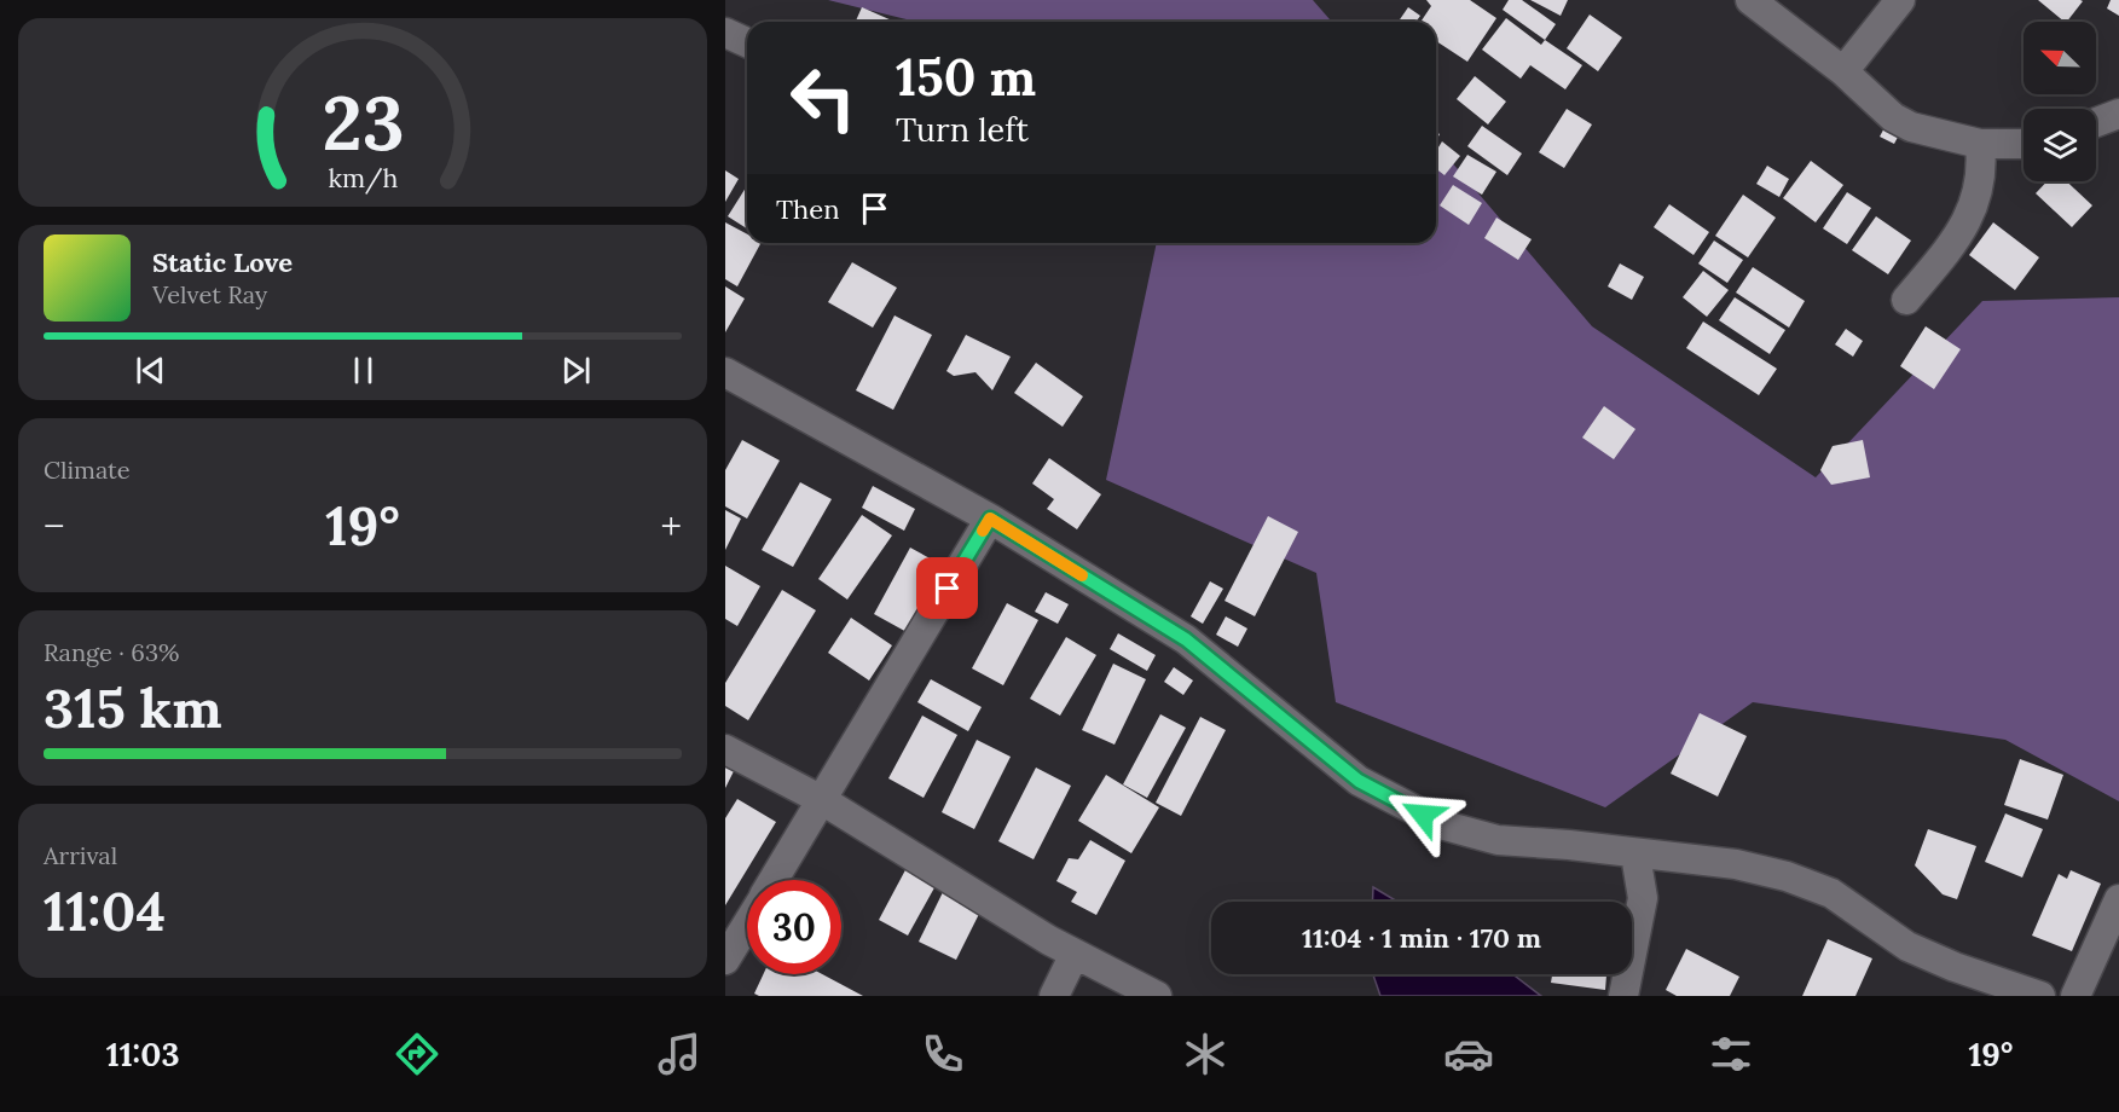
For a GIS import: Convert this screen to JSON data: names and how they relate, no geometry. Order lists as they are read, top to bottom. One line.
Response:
{"north":"top left","page":{"turn":["150 m","Turn left"],"then":"Then","song":["Static Love","Velvet Ray"],"tile":["Climate",["Range · 63%","315 km"],["Arrival","11:04"]],"heat":["−","19°","+"],"limit":"30","trip":"11:04 · 1 min · 170 m","tabs":["11:03","19°"],"gauge":["23","km/h"]}}
